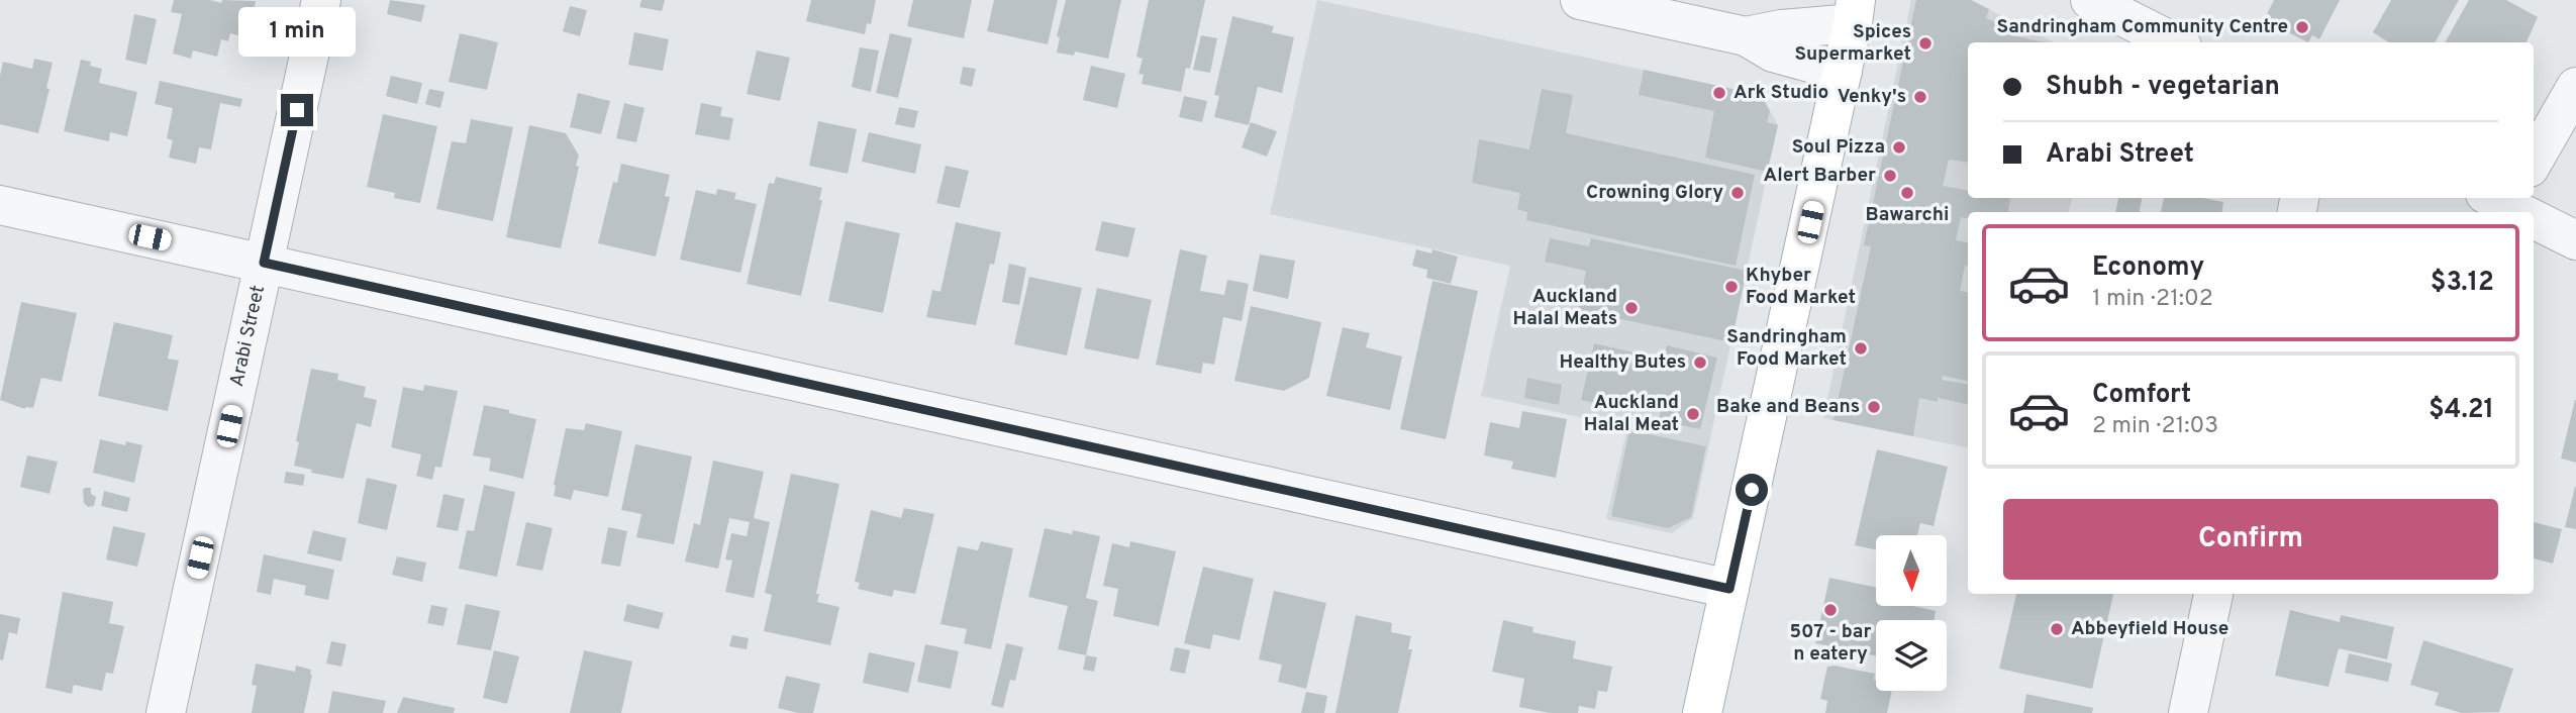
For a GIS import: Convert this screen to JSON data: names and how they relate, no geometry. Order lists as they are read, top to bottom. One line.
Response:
{"streets":{"street":["Arabi Street"]},"places":["Sandringham Community Centre","Spices Supermarket","Ark Studio","Venky's","Soul Pizza","Alert Barber","Crowning Glory","Bawarchi","Khyber Food Market","Auckland Halal Meats","Sandringham Food Market","Healthy Butes","Bake and Beans","Auckland Halal Meat","507 - bar n eatery","Abbeyfield House"],"north":"bottom","page":{"bubble":"1 min","banner":["Shubh - vegetarian","Arabi Street"],"list":[{"name":"Economy","note":"1 min · 21:02","value":"$3.12"},{"name":"Comfort","note":"2 min · 21:03","value":"$4.21"}],"buttons":"Confirm"}}
